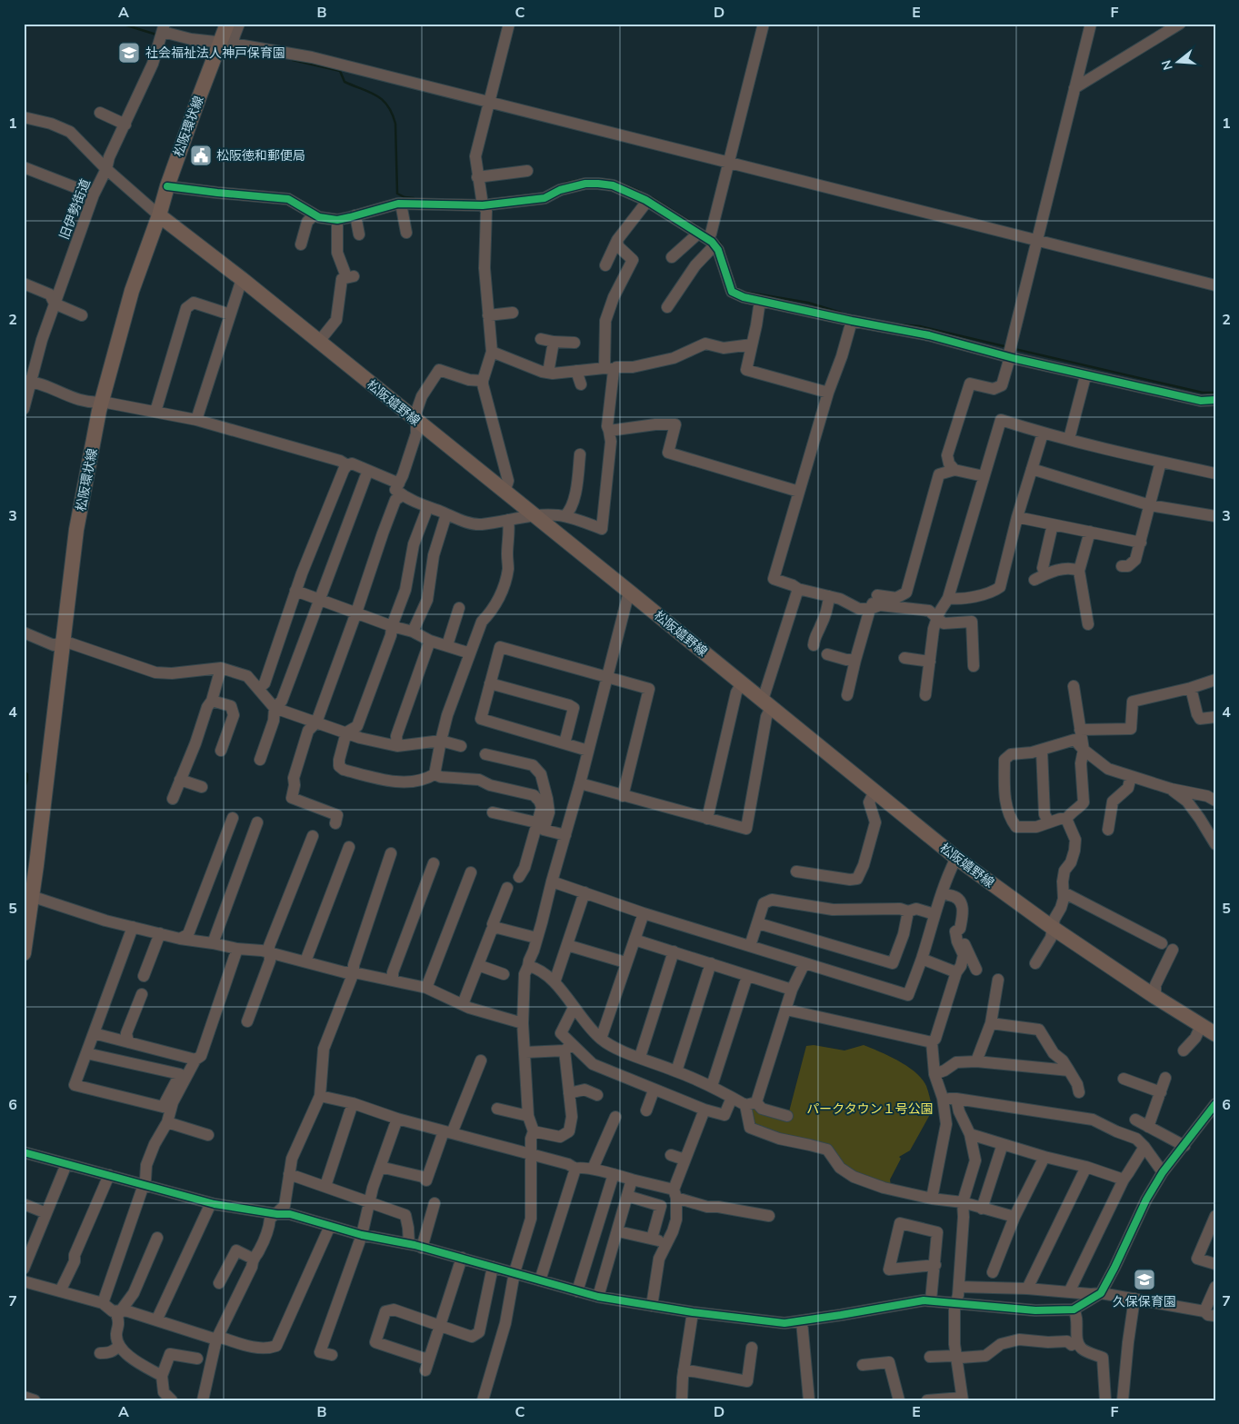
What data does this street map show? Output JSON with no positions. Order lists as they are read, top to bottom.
{
  "streets": {
    "main road": ["松阪環状線", "松阪嬉野線"],
    "street": ["旧伊勢街道"]
  },
  "crossings": [
    ["松阪環状線", "松阪嬉野線"]
  ],
  "parks": ["パークタウン１号公園"],
  "places": {
    "school or university": ["社会福祉法人神戸保育園", "久保保育園"],
    "public building": ["松阪徳和郵便局"]
  },
  "north": "left",
  "grid": {
    "columns": [
      "A",
      "B",
      "C",
      "D",
      "E",
      "F"
    ],
    "rows": [
      "1",
      "2",
      "3",
      "4",
      "5",
      "6",
      "7"
    ]
  }
}
